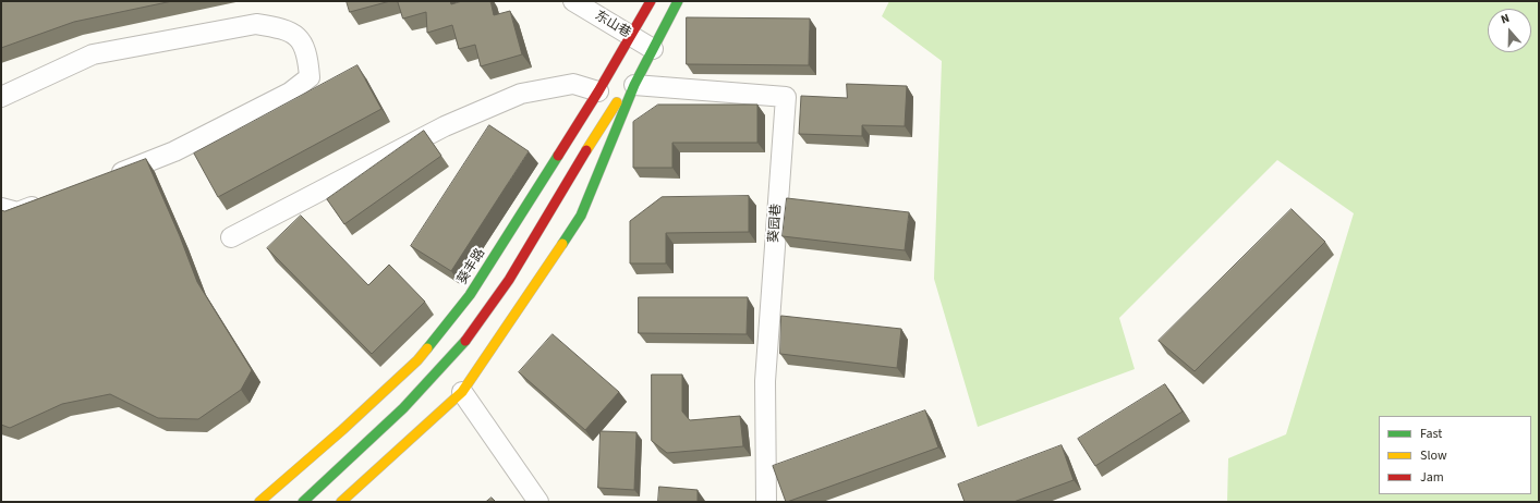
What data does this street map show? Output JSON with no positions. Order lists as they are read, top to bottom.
{
  "streets": {
    "main road": ["葵丰路"],
    "street": ["东山巷", "葵园巷"]
  },
  "crossings": [
    ["东山巷", "葵丰路"]
  ],
  "legend": ["Fast", "Slow", "Jam"],
  "north": "top"
}
